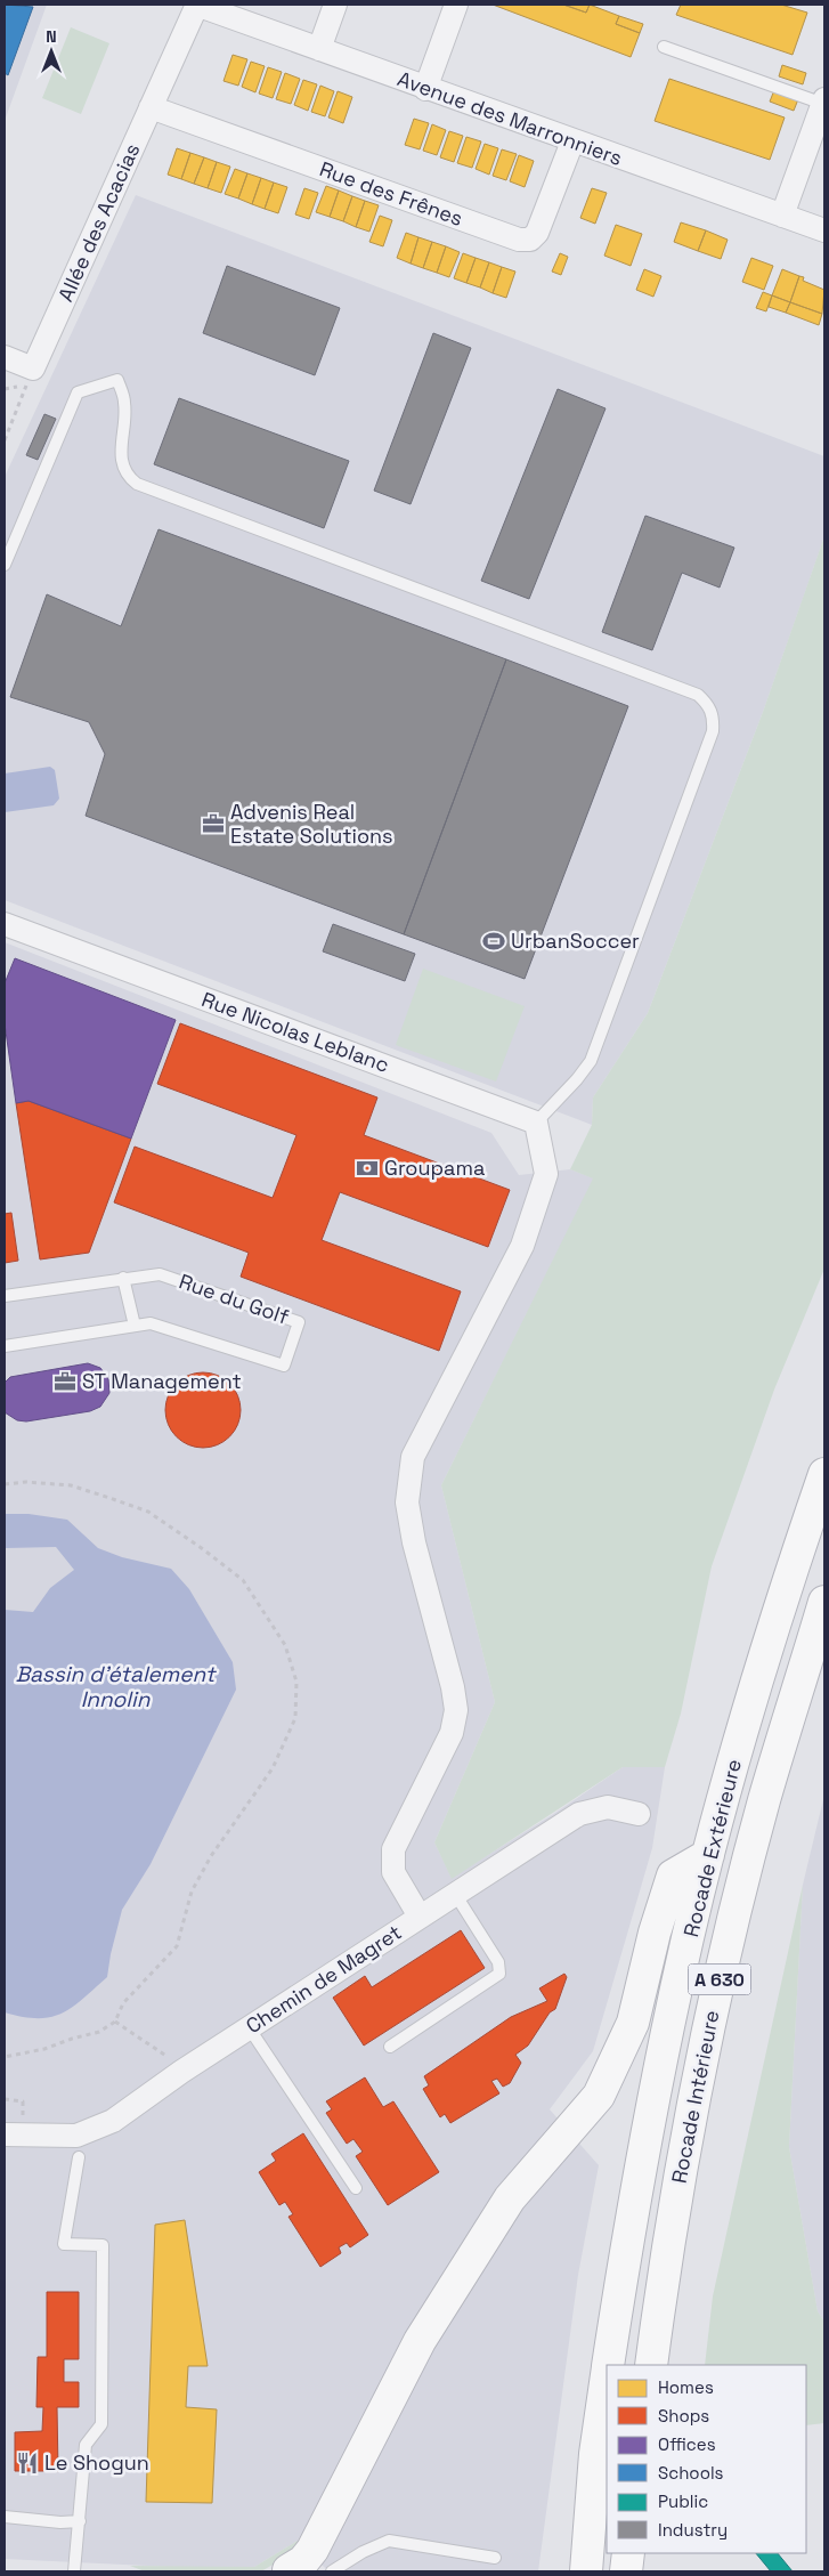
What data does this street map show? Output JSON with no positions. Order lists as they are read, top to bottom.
{
  "streets": {
    "highway": ["Rocade Extérieure", "A 630", "Rocade Intérieure"],
    "street": [
      "Avenue des Marronniers",
      "Rue des Frênes",
      "Allée des Acacias",
      "Rue Nicolas Leblanc",
      "Chemin de Magret"
    ],
    "lane": ["Rue du Golf"]
  },
  "crossings": [
    ["Avenue des Marronniers", "Rue des Frênes"],
    ["Avenue des Marronniers", "Allée des Acacias"],
    ["Rue des Frênes", "Allée des Acacias"]
  ],
  "water": ["Bassin d'étalement Innolin"],
  "places": {
    "office": ["Advenis Real Estate Solutions", "ST Management"],
    "sports": ["UrbanSoccer"],
    "bank": ["Groupama"],
    "restaurant": ["Le Shogun"]
  },
  "legend": [
    "Homes",
    "Shops",
    "Offices",
    "Schools",
    "Public",
    "Industry"
  ],
  "north": "top"
}
